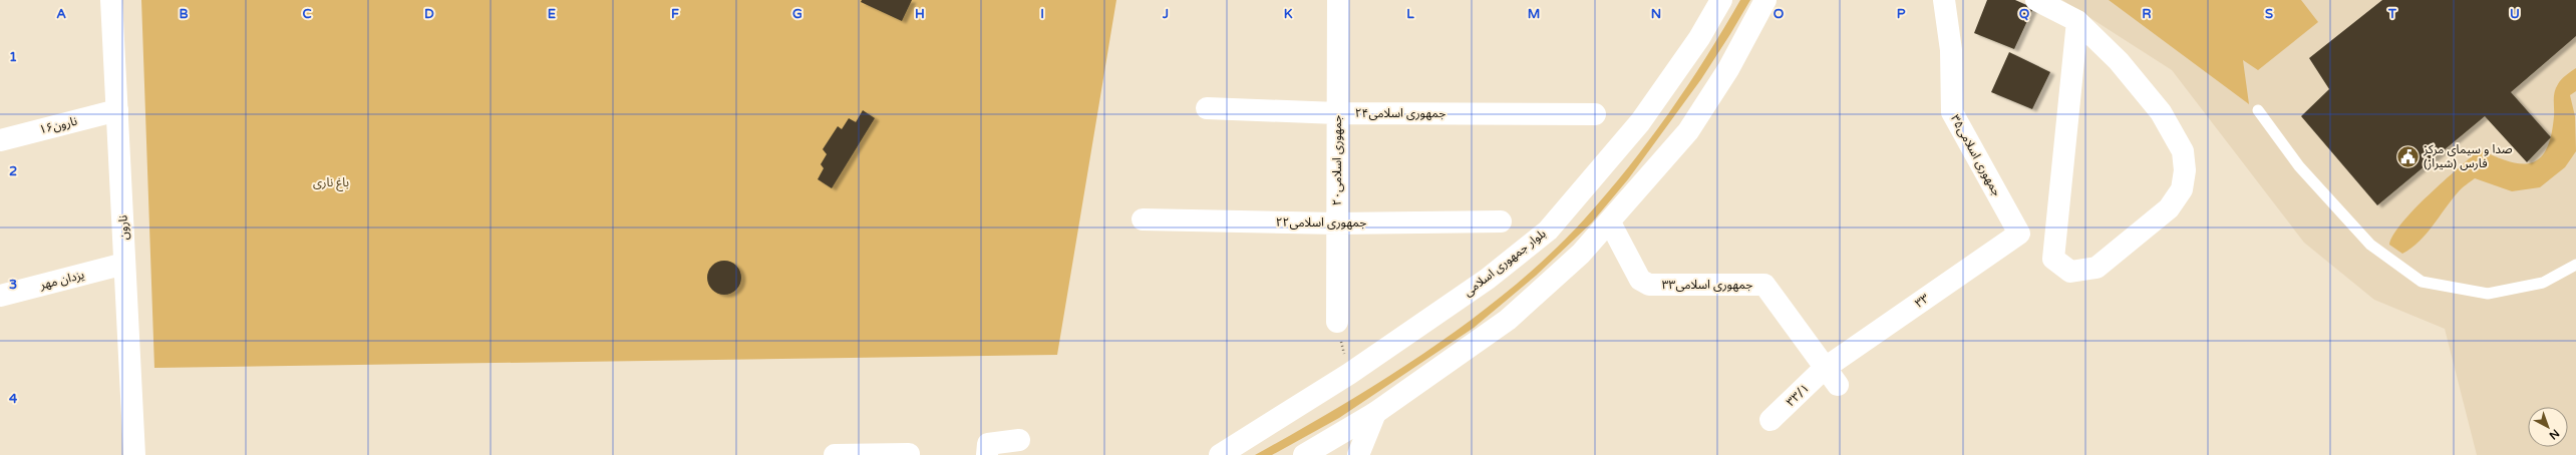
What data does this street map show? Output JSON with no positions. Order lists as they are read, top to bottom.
{
  "streets": {
    "street": [
      "جمهوری اسلامی۲۴",
      "نارون۱۶",
      "جمهوری اسلامی۳۵",
      "جمهوری اسلامی۲۰",
      "جمهوری اسلامی۲۲",
      "نارون",
      "بلوار جمهوری اسلامی",
      "یزدان مهر",
      "جمهوری اسلامی۳۳",
      "۳۳",
      "۳۳/۱"
    ]
  },
  "crossings": [
    ["جمهوری اسلامی۲۴", "جمهوری اسلامی۲۰"],
    ["نارون۱۶", "نارون"],
    ["جمهوری اسلامی۳۵", "۳۳"],
    ["جمهوری اسلامی۲۰", "جمهوری اسلامی۲۲"],
    ["نارون", "یزدان مهر"],
    ["جمهوری اسلامی۳۳", "۳۳"],
    ["جمهوری اسلامی۳۳", "۳۳/۱"],
    ["۳۳", "۳۳/۱"]
  ],
  "parks": ["باغ ناری"],
  "places": {
    "public building": ["صدا و سیمای مرکز فارس (شیراز)"]
  },
  "north": "bottom right",
  "grid": {
    "columns": [
      "A",
      "B",
      "C",
      "D",
      "E",
      "F",
      "G",
      "H",
      "I",
      "J",
      "K",
      "L",
      "M",
      "N",
      "O",
      "P",
      "Q",
      "R",
      "S",
      "T",
      "U"
    ],
    "rows": [
      "1",
      "2",
      "3",
      "4"
    ]
  }
}
